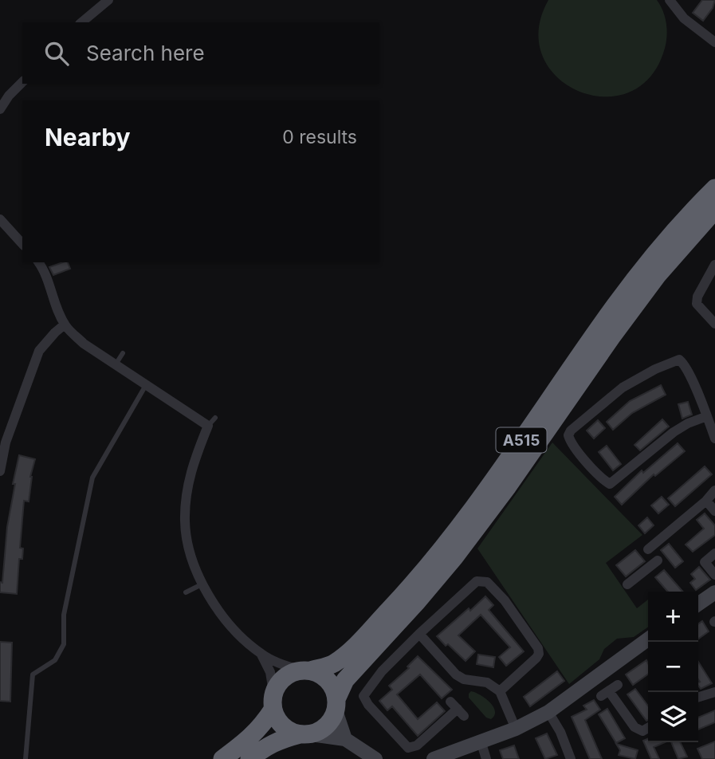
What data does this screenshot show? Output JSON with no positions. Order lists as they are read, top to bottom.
{
  "streets": {
    "highway": ["A515"]
  },
  "page": {
    "search": "Search here",
    "heading": ["Nearby", "0 results"],
    "map_buttons": ["+", "−"]
  }
}
